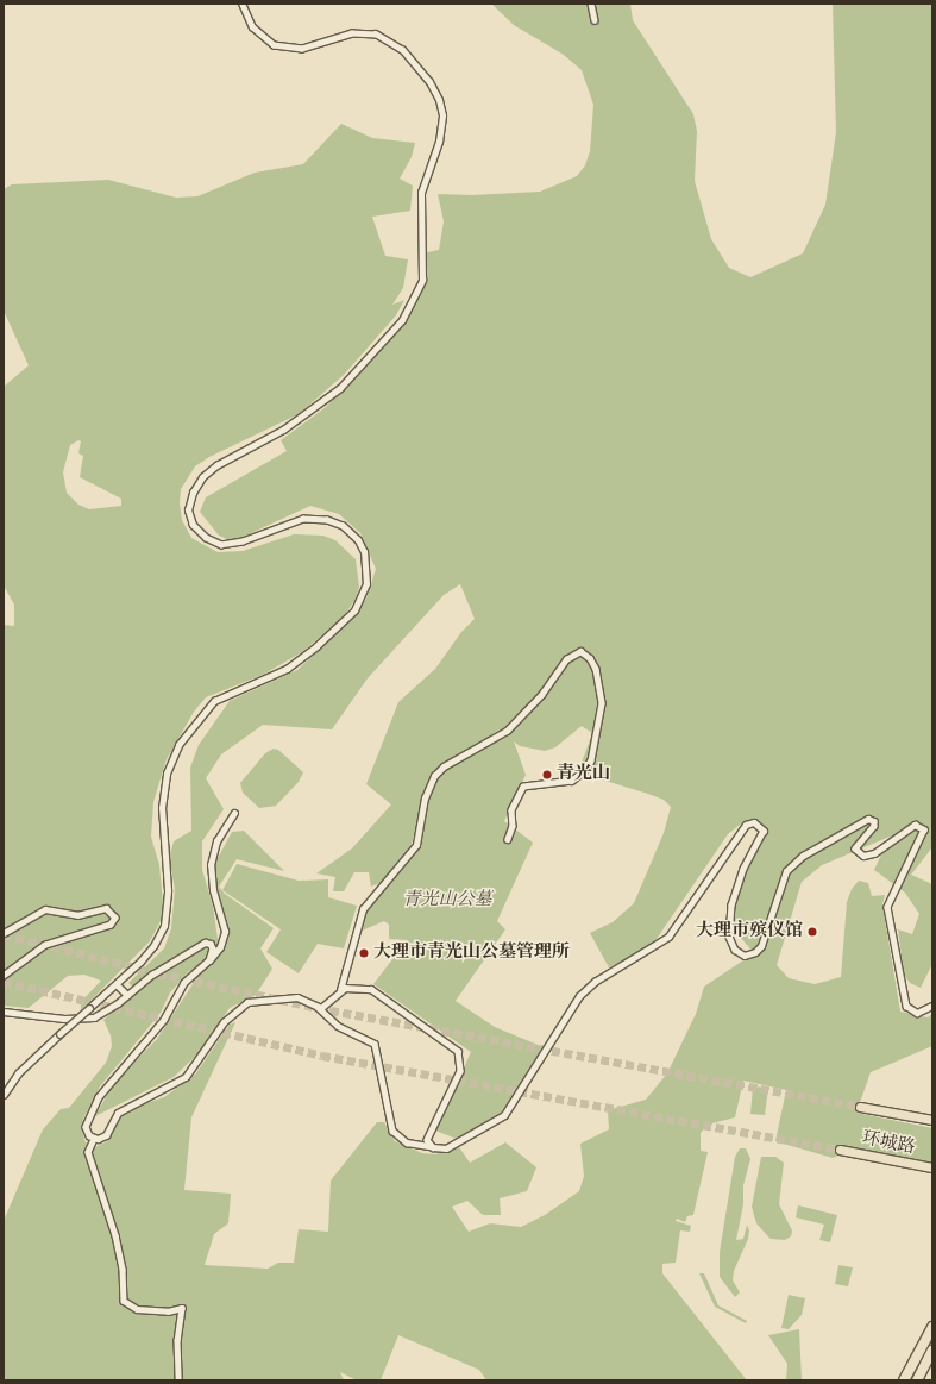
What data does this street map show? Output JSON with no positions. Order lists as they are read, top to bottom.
{
  "streets": {
    "main road": ["环城路"]
  },
  "parks": ["青光山公墓"],
  "places": ["青光山", "大理市殡仪馆", "大理市青光山公墓管理所"]
}
